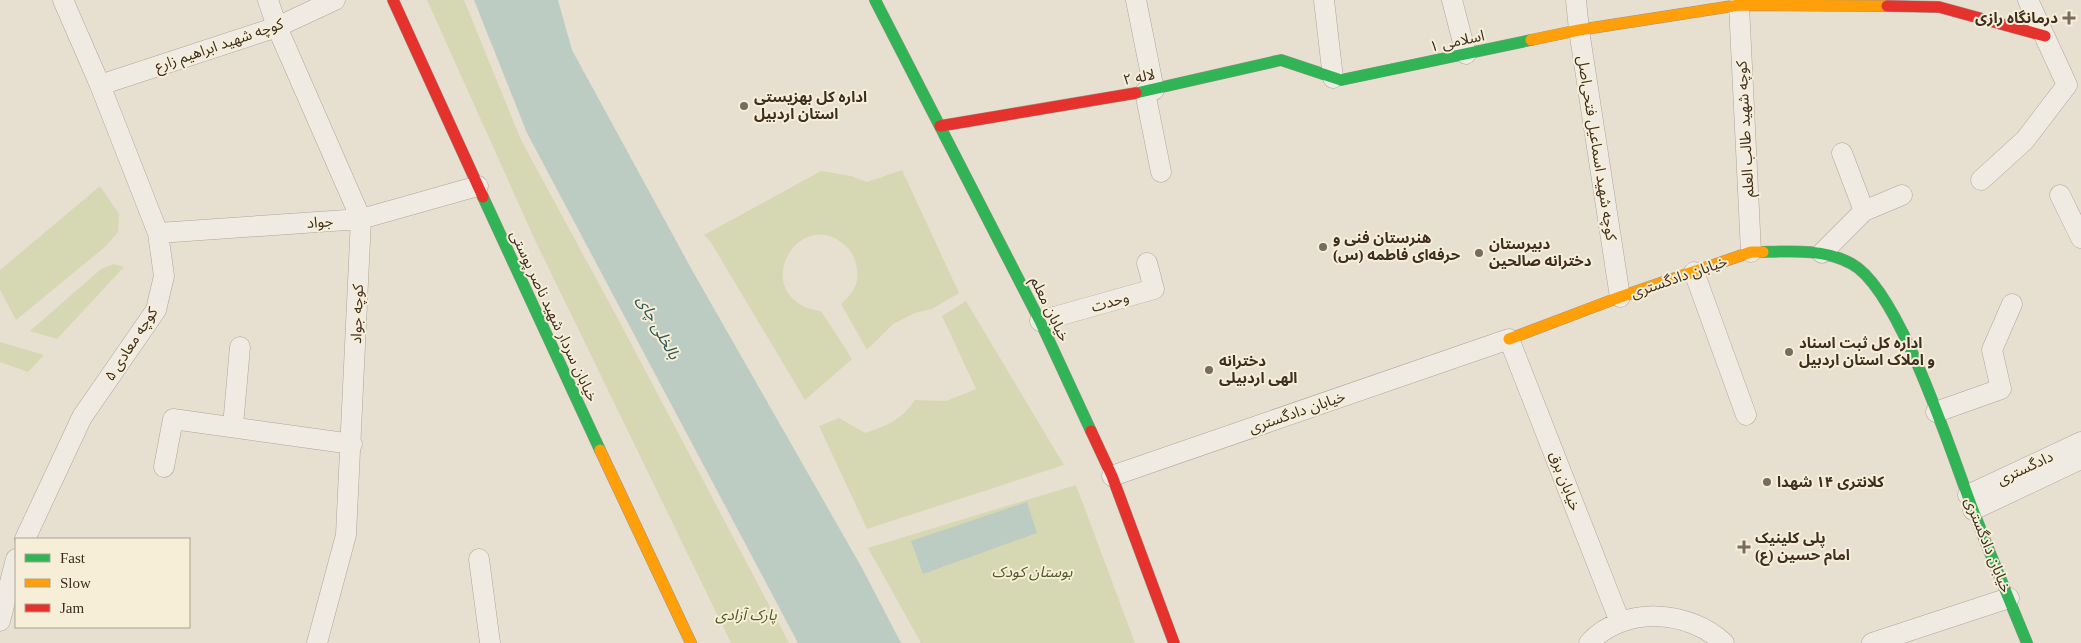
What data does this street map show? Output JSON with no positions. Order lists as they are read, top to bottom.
{
  "streets": {
    "street": [
      "اسلامی ۱",
      "کوچه شهید ابراهیم زارع",
      "لاله ۲",
      "کوچه شهید طالب العلم",
      "کوچه شهید اسماعیل فتحی‌اصل",
      "جواد",
      "خیابان دادگستری",
      "وحدت",
      "خیابان معلم",
      "کوچه جواد",
      "خیابان سردار شهید ناصر پوستی",
      "کوچه معادی ۵",
      "دادگستری",
      "خیابان برق"
    ]
  },
  "crossings": [
    ["اسلامی ۱", "لاله ۲"],
    ["اسلامی ۱", "کوچه شهید طالب العلم"],
    ["اسلامی ۱", "کوچه شهید اسماعیل فتحی‌اصل"],
    ["کوچه شهید ابراهیم زارع", "کوچه جواد"],
    ["کوچه شهید ابراهیم زارع", "کوچه معادی ۵"],
    ["لاله ۲", "خیابان معلم"],
    ["کوچه شهید طالب العلم", "خیابان دادگستری"],
    ["کوچه شهید اسماعیل فتحی‌اصل", "خیابان دادگستری"],
    ["جواد", "کوچه جواد"],
    ["جواد", "خیابان سردار شهید ناصر پوستی"],
    ["جواد", "کوچه معادی ۵"],
    ["خیابان دادگستری", "خیابان معلم"],
    ["خیابان دادگستری", "دادگستری"],
    ["خیابان دادگستری", "خیابان برق"],
    ["وحدت", "خیابان معلم"]
  ],
  "water": ["بالخلی چای"],
  "parks": ["بوستان کودک", "پارک آزادی"],
  "places": {
    "health": ["درمانگاه رازی", "پلی کلینیک امام حسین (ع)"],
    "other": [
      "اداره کل بهزیستی استان اردبیل",
      "هنرستان فنی و حرفه‌ای فاطمه (س)",
      "دبیرستان دخترانه صالحین",
      "اداره کل ثبت اسناد و املاک استان اردبیل",
      "دخترانه الهی اردبیلی",
      "کلانتری ۱۴ شهدا"
    ]
  },
  "legend": ["Fast", "Slow", "Jam"]
}
